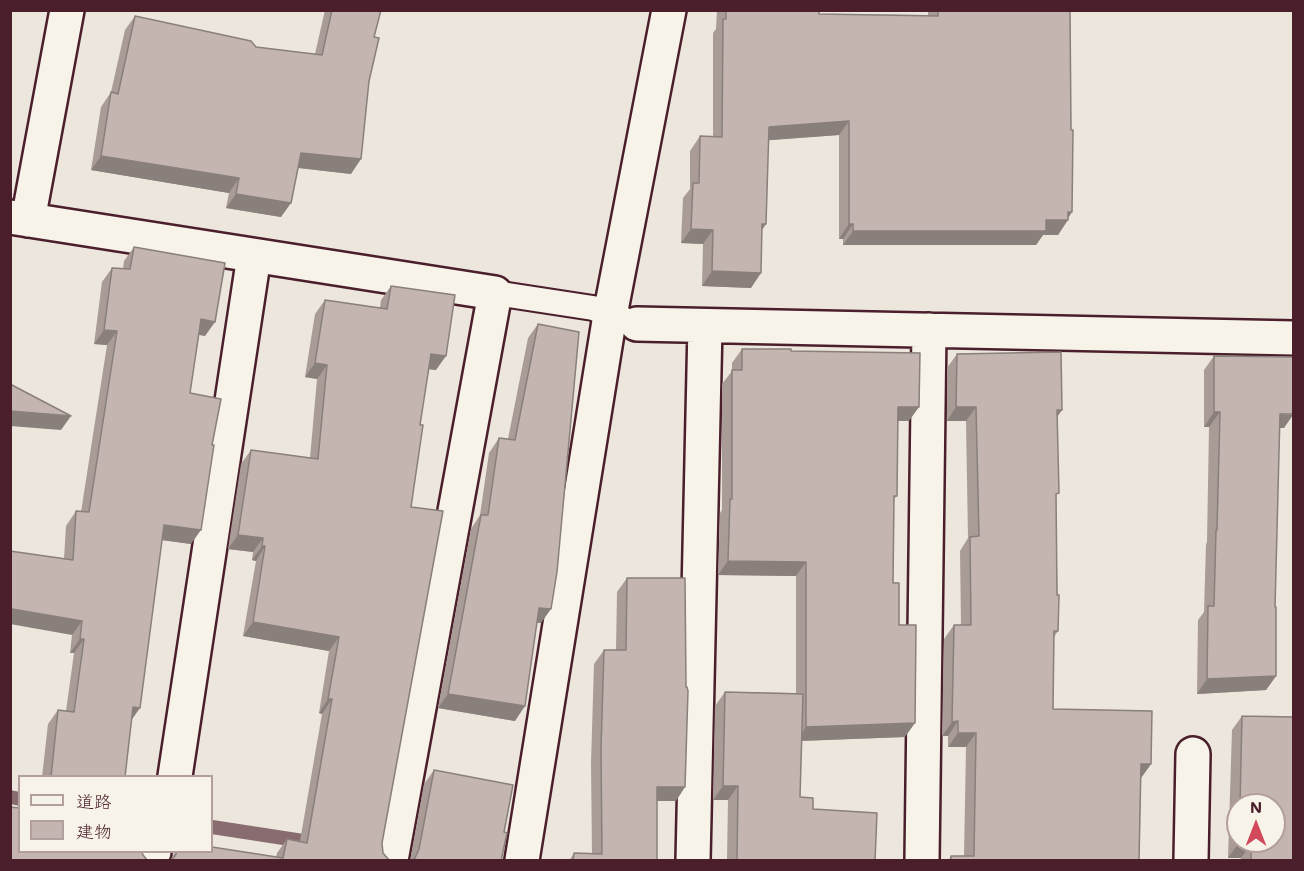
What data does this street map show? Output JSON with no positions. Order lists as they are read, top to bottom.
{
  "legend": ["道路", "建物"],
  "north": "top"
}
